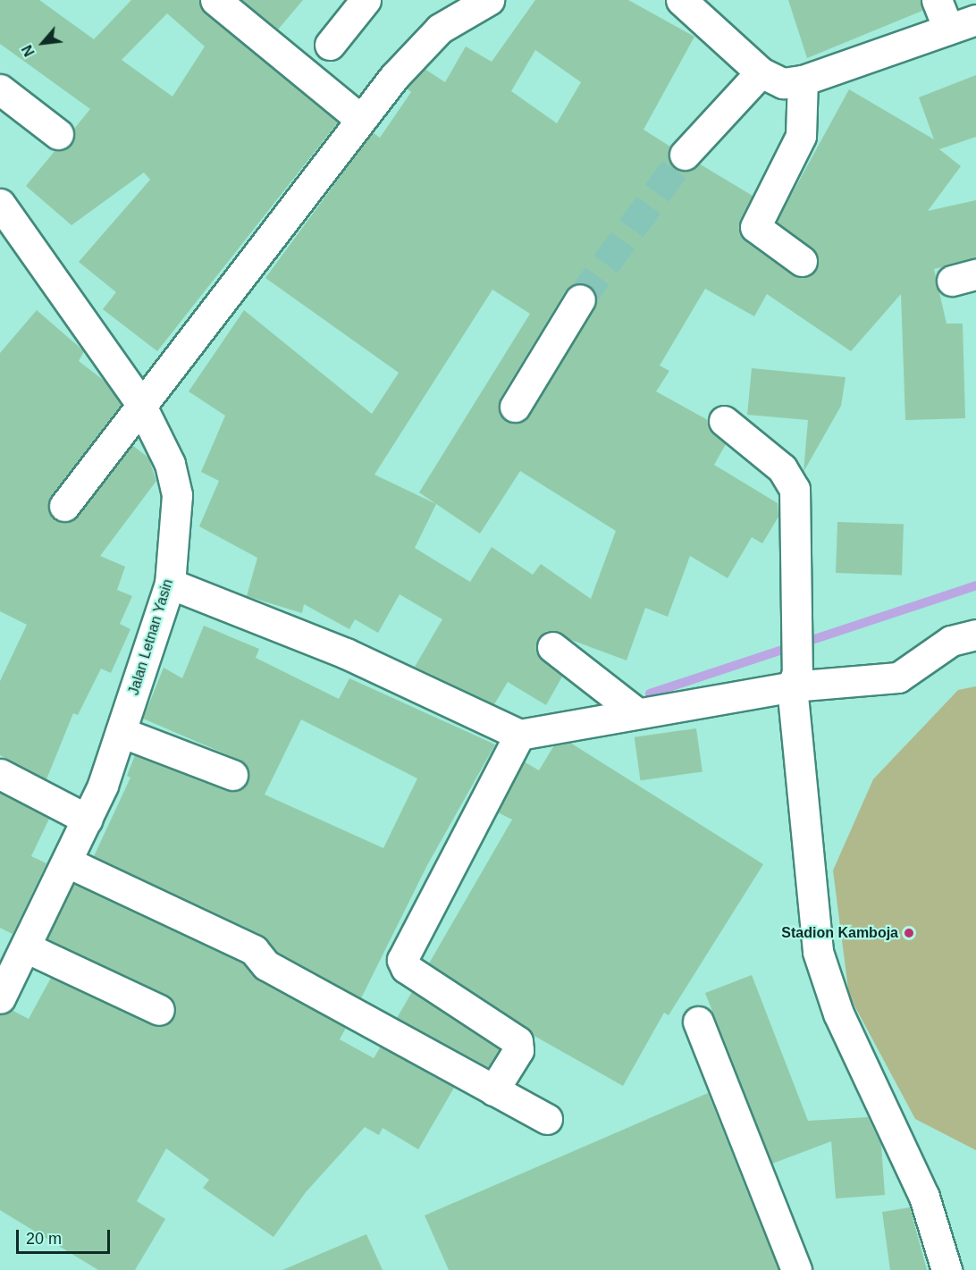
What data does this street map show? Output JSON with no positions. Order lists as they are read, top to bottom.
{
  "streets": {
    "street": ["Jalan Letnan Yasin"]
  },
  "places": ["Stadion Kamboja"],
  "scale_bar": "20 m",
  "north": "bottom left"
}
